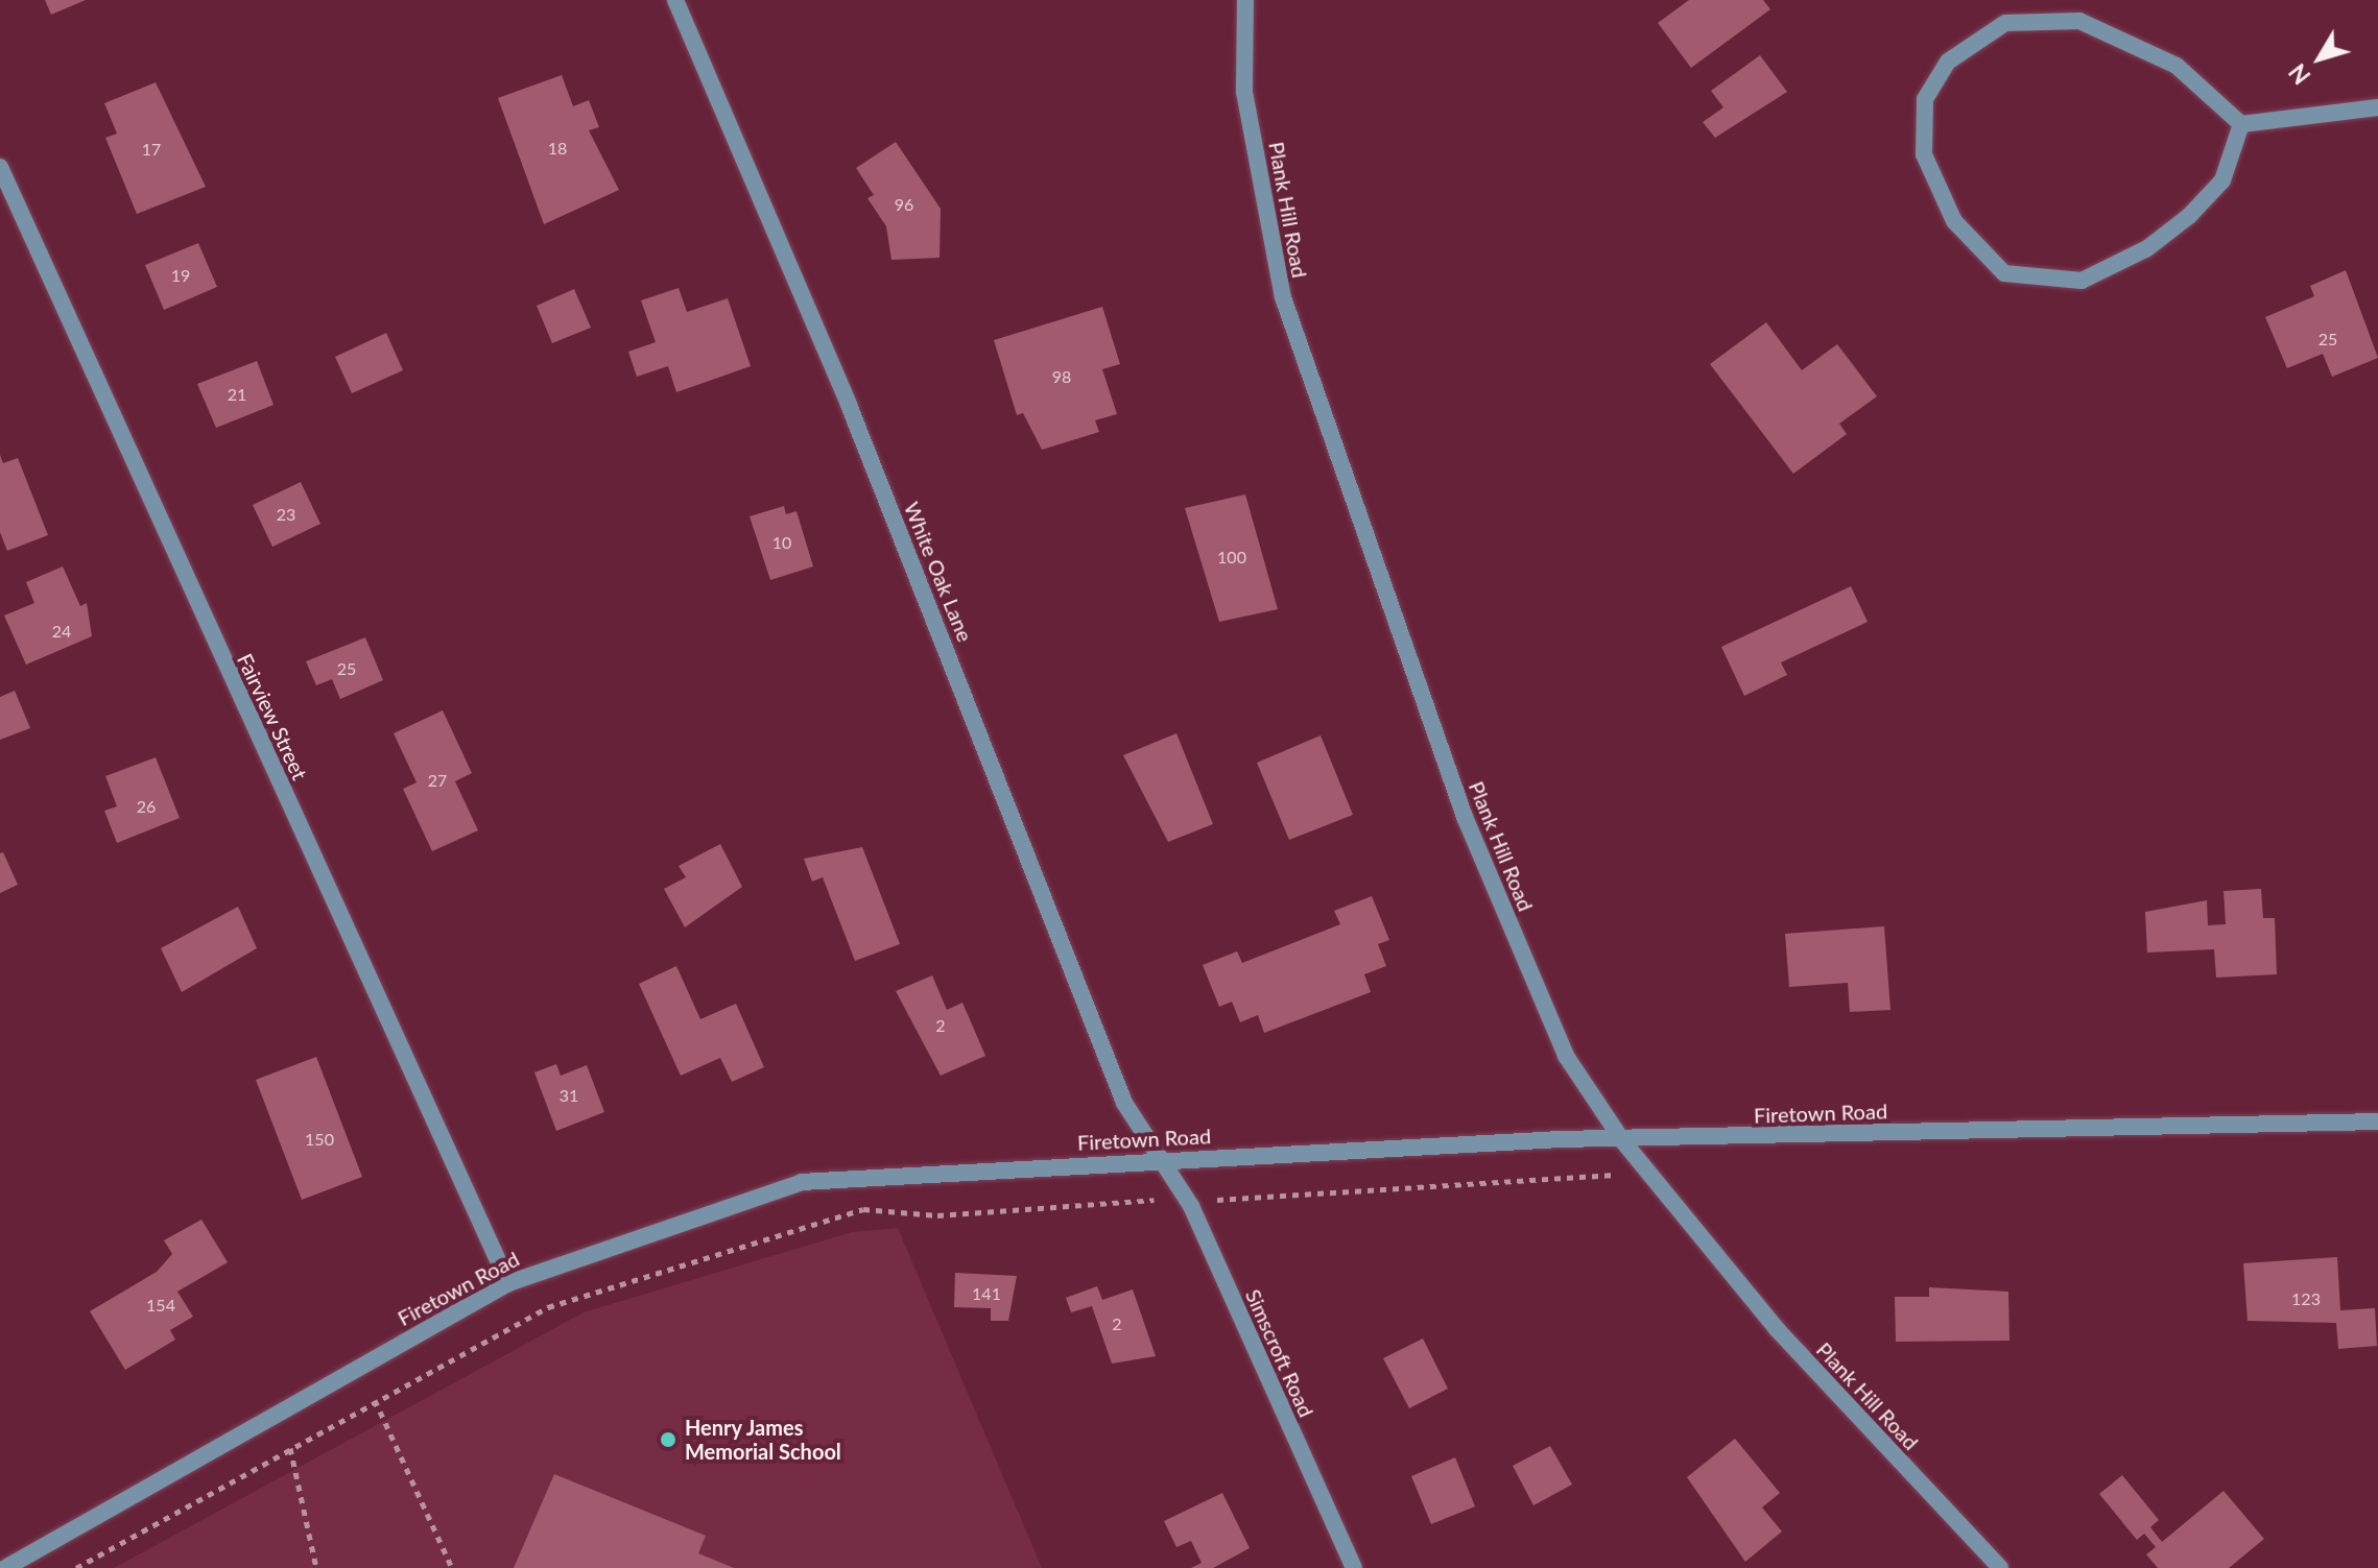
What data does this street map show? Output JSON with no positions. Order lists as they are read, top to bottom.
{
  "streets": {
    "street": [
      "Plank Hill Road",
      "White Oak Lane",
      "Fairview Street",
      "Firetown Road",
      "Simscroft Road"
    ]
  },
  "crossings": [
    ["Plank Hill Road", "Firetown Road"],
    ["White Oak Lane", "Firetown Road"],
    ["White Oak Lane", "Simscroft Road"],
    ["Fairview Street", "Firetown Road"],
    ["Firetown Road", "Simscroft Road"]
  ],
  "places": ["Henry James Memorial School"],
  "house_numbers": [
    "18",
    "17",
    "96",
    "19",
    "25",
    "98",
    "21",
    "23",
    "10",
    "100",
    "24",
    "25",
    "27",
    "26",
    "2",
    "31",
    "150",
    "141",
    "123",
    "154",
    "2"
  ],
  "north": "bottom left"
}
